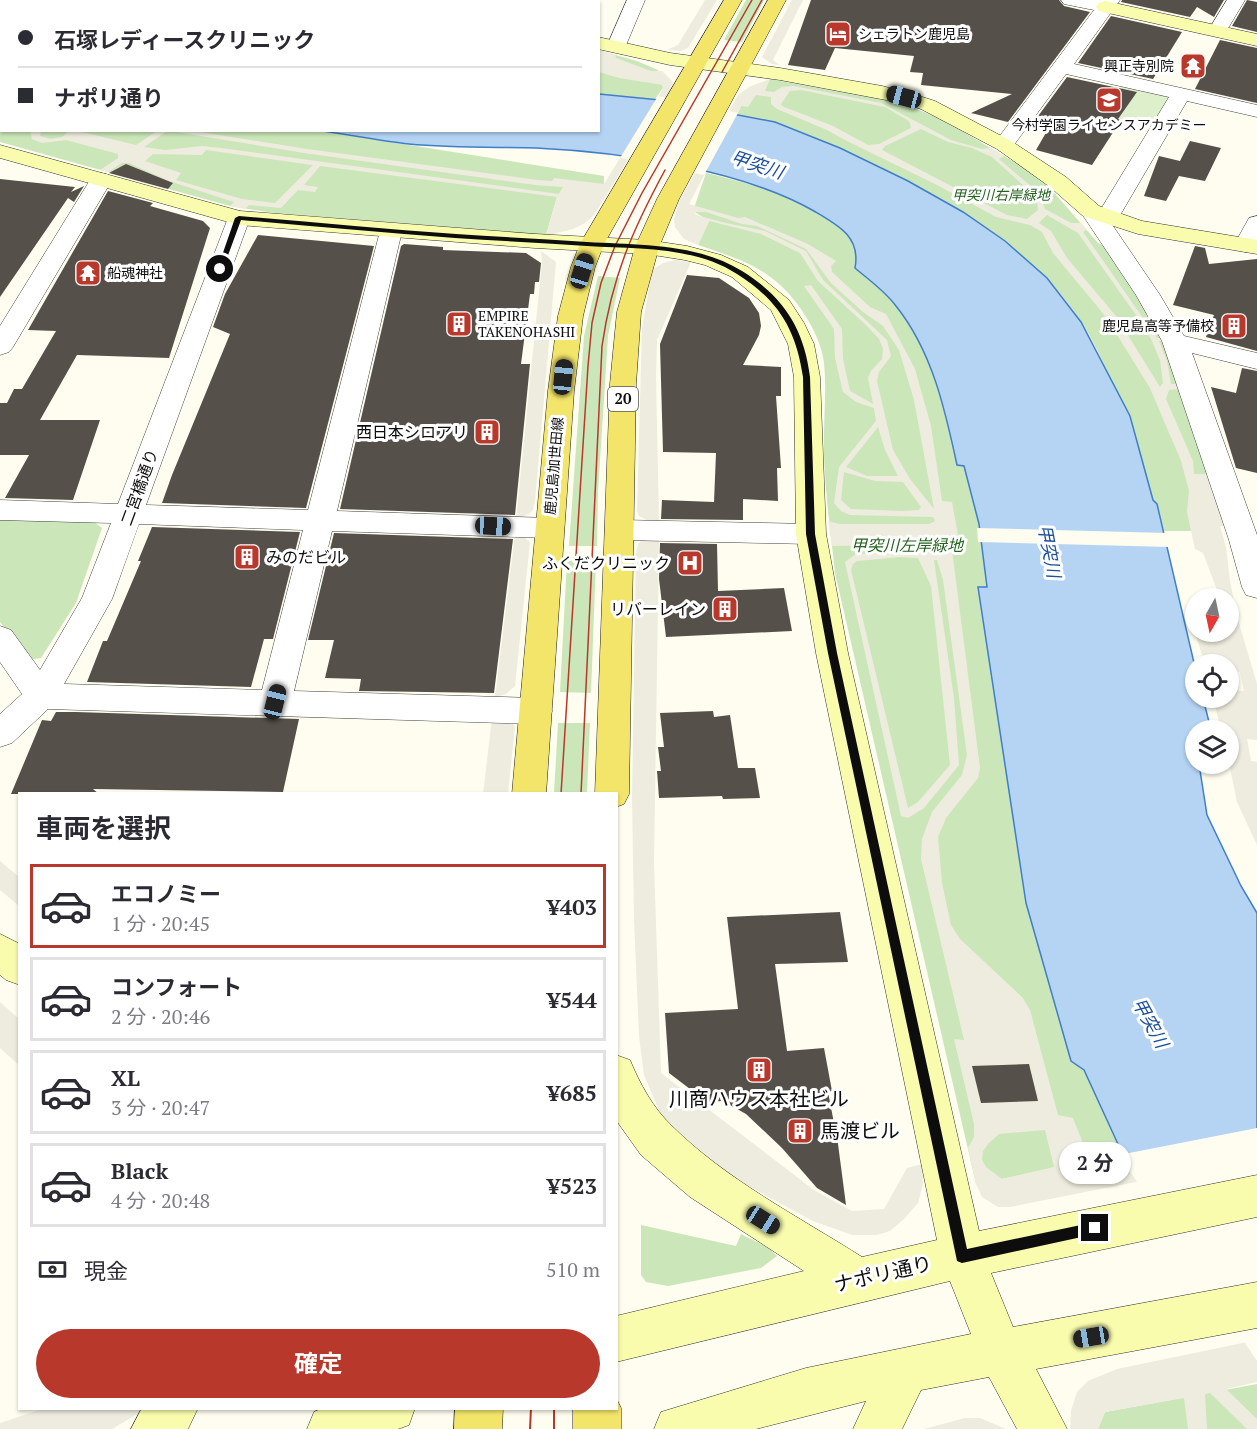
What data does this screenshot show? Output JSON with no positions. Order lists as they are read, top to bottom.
{
  "streets": {
    "main road": ["20", "鹿児島加世田線"],
    "street": ["二宮橋通り", "ナポリ通り"]
  },
  "water": ["甲突川"],
  "parks": ["甲突川右岸緑地", "甲突川左岸緑地"],
  "places": {
    "hotel": ["シェラトン鹿児島"],
    "temple": ["興正寺別院", "船魂神社"],
    "school or university": ["今村学園ライセンスアカデミー"],
    "building": [
      "EMPIRE TAKENOHASHI",
      "鹿児島高等予備校",
      "西日本シロアリ",
      "みのだビル",
      "リバーレイン",
      "川商ハウス本社ビル",
      "馬渡ビル"
    ],
    "hospital": ["ふくだクリニック"]
  },
  "north": "bottom",
  "page": {
    "banner": ["石塚レディースクリニック", "ナポリ通り"],
    "heading": "車両を選択",
    "list": [
      {
        "name": "エコノミー",
        "note": "1 分 · 20:45",
        "value": "¥403"
      },
      {
        "name": "コンフォート",
        "note": "2 分 · 20:46",
        "value": "¥544"
      },
      {
        "name": "XL",
        "note": "3 分 · 20:47",
        "value": "¥685"
      },
      {
        "name": "Black",
        "note": "4 分 · 20:48",
        "value": "¥523"
      }
    ],
    "bubble": "2 分",
    "pay": ["現金", "510 m"],
    "buttons": "確定"
  }
}
